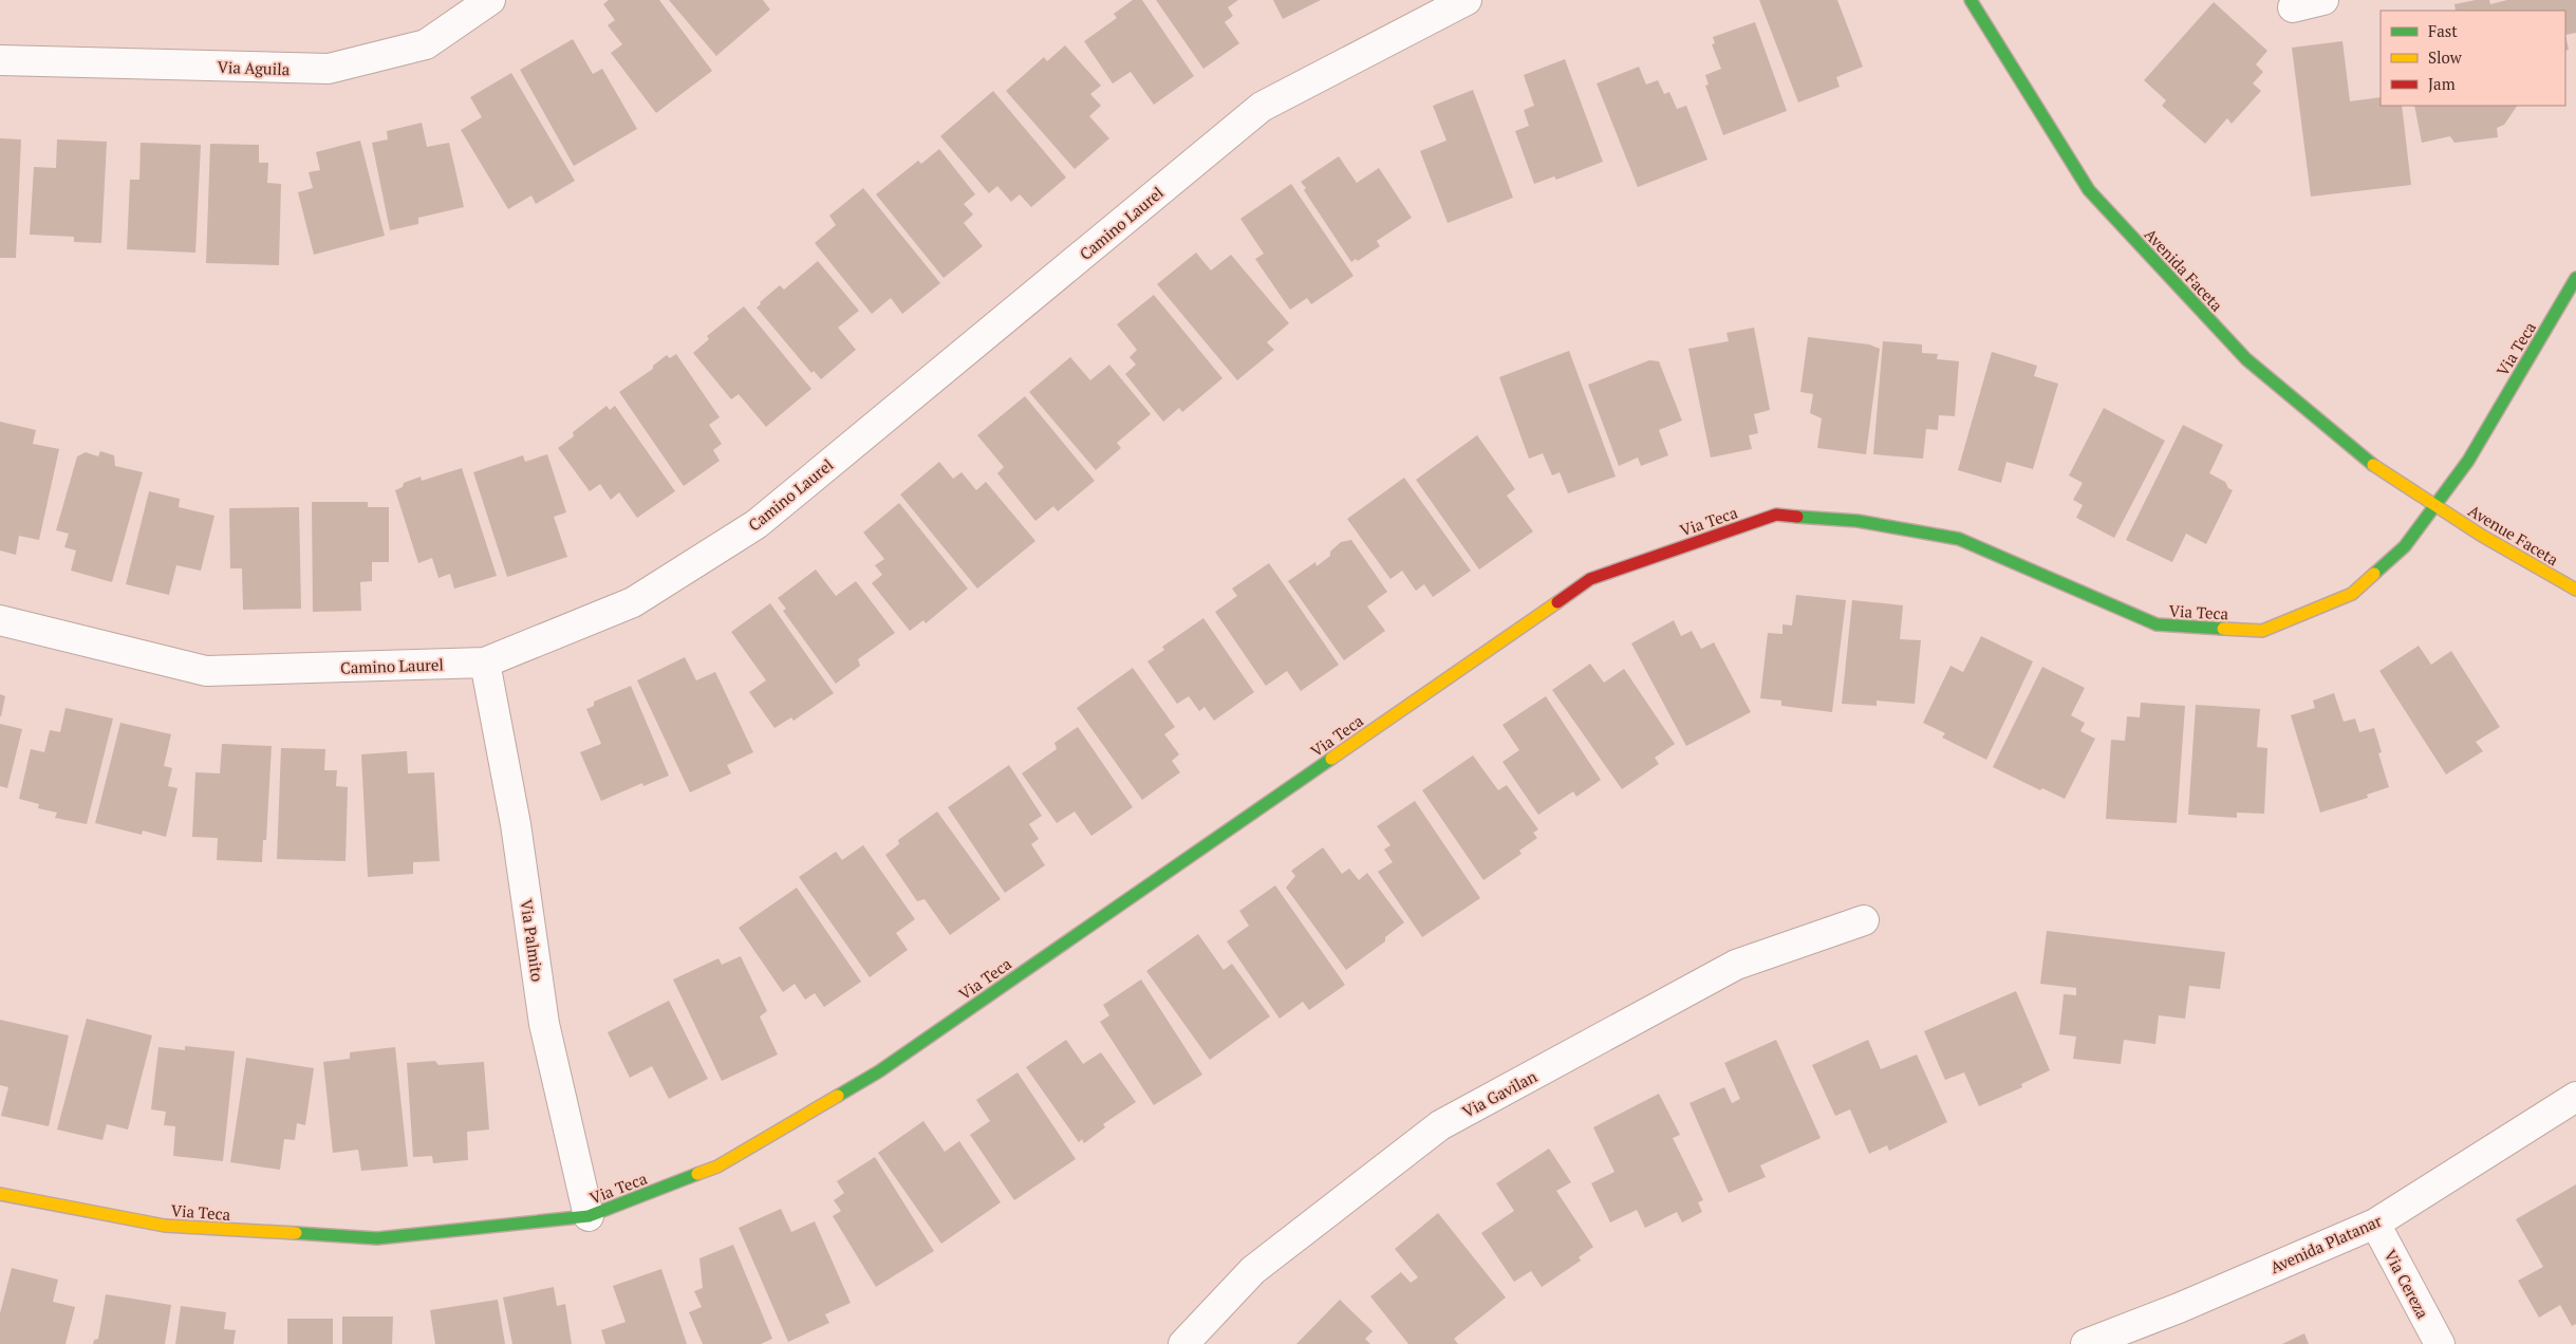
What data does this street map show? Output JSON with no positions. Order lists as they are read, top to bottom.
{
  "streets": {
    "street": [
      "Via Aguila",
      "Camino Laurel",
      "Avenida Faceta",
      "Via Teca",
      "Avenue Faceta",
      "Via Palmito",
      "Via Gavilan",
      "Avenida Platanar",
      "Via Cereza"
    ]
  },
  "crossings": [
    ["Camino Laurel", "Via Palmito"],
    ["Avenida Faceta", "Via Teca"],
    ["Avenida Faceta", "Avenue Faceta"],
    ["Via Teca", "Avenue Faceta"],
    ["Via Teca", "Via Palmito"],
    ["Avenida Platanar", "Via Cereza"]
  ],
  "legend": ["Fast", "Slow", "Jam"]
}
